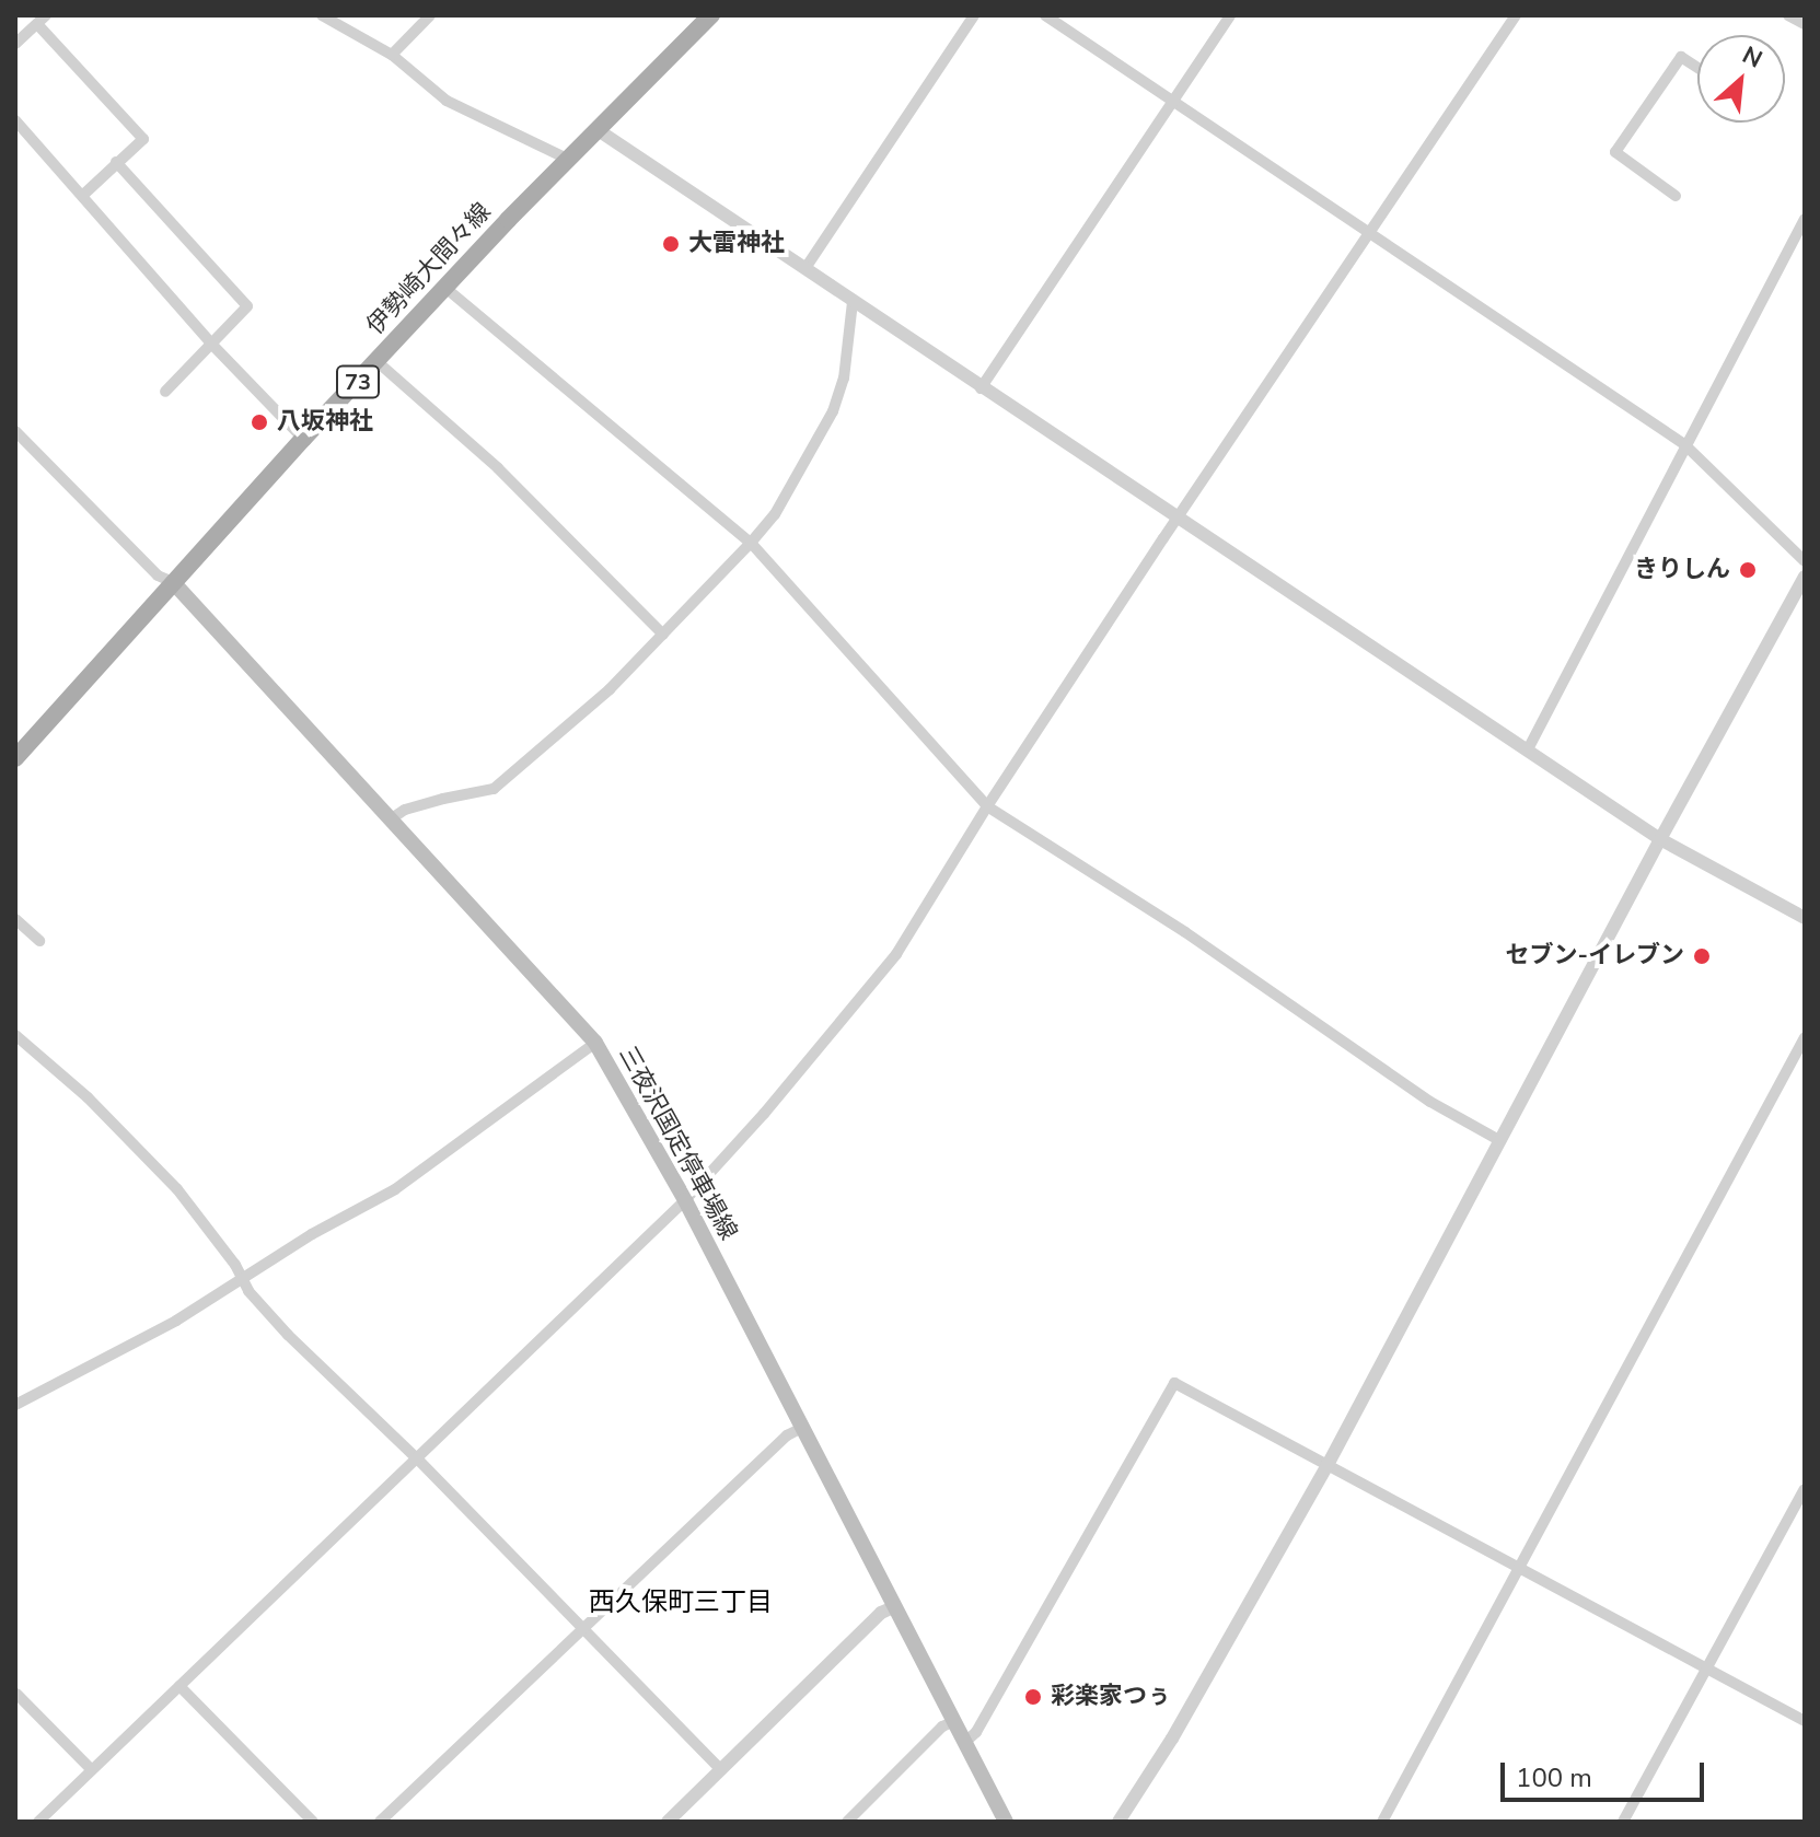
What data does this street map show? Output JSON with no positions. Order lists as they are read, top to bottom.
{
  "streets": {
    "main road": ["伊勢崎大間々線", "73", "三夜沢国定停車場線"]
  },
  "crossings": [
    ["伊勢崎大間々線", "三夜沢国定停車場線"]
  ],
  "districts": ["西久保町三丁目"],
  "places": [
    "大雷神社",
    "八坂神社",
    "きりしん",
    "セブン-イレブン",
    "彩楽家つぅ"
  ],
  "scale_bar": "100 m",
  "north": "top right"
}
